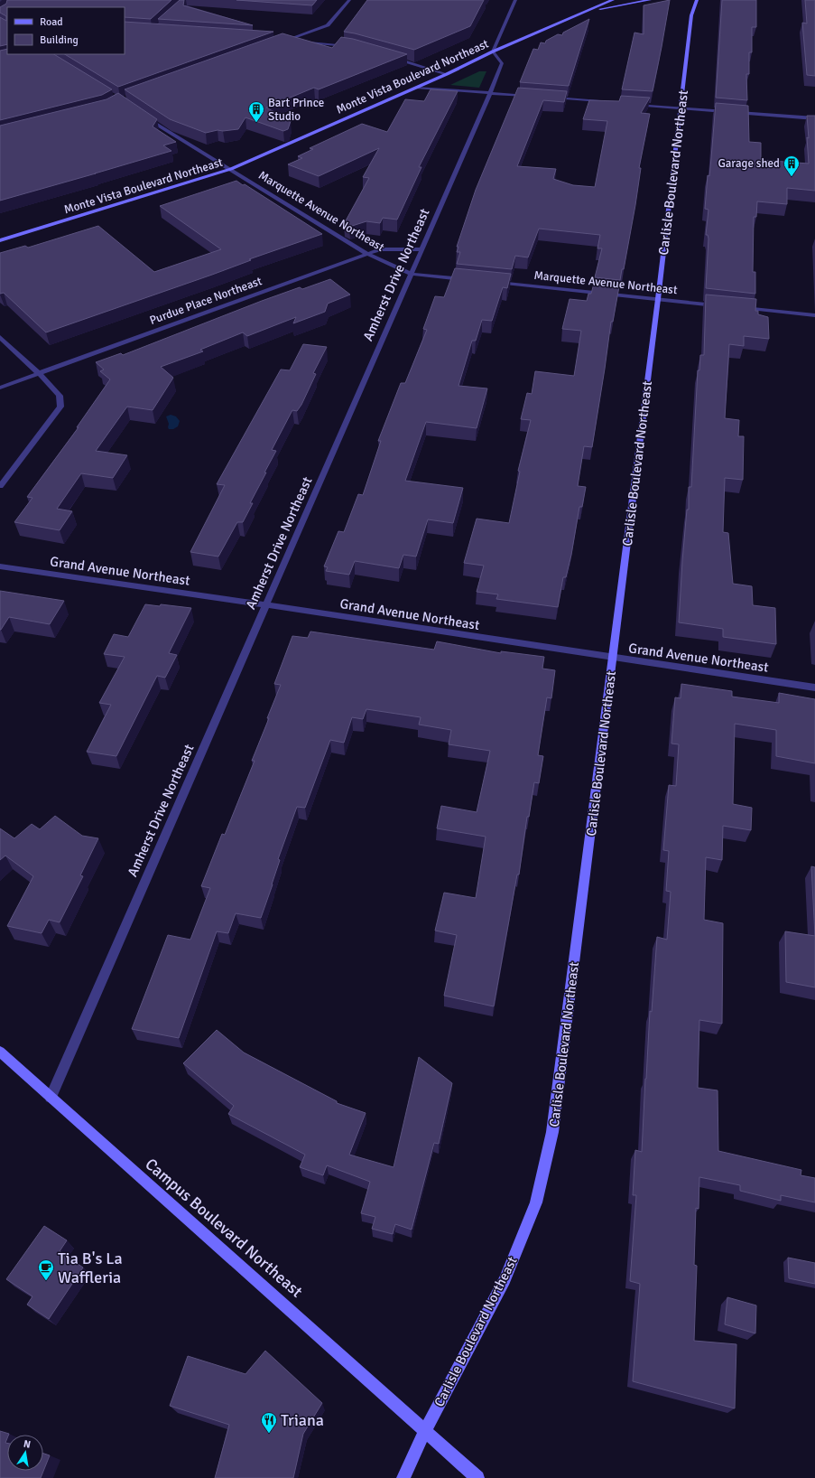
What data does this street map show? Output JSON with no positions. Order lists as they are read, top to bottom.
{
  "streets": {
    "street": [
      "Monte Vista Boulevard Northeast",
      "Carlisle Boulevard Northeast",
      "Marquette Avenue Northeast",
      "Amherst Drive Northeast",
      "Purdue Place Northeast",
      "Grand Avenue Northeast",
      "Campus Boulevard Northeast"
    ]
  },
  "crossings": [
    ["Monte Vista Boulevard Northeast", "Marquette Avenue Northeast"],
    ["Monte Vista Boulevard Northeast", "Amherst Drive Northeast"],
    ["Carlisle Boulevard Northeast", "Marquette Avenue Northeast"],
    ["Carlisle Boulevard Northeast", "Grand Avenue Northeast"],
    ["Carlisle Boulevard Northeast", "Campus Boulevard Northeast"],
    ["Marquette Avenue Northeast", "Amherst Drive Northeast"],
    ["Marquette Avenue Northeast", "Purdue Place Northeast"],
    ["Amherst Drive Northeast", "Purdue Place Northeast"],
    ["Amherst Drive Northeast", "Grand Avenue Northeast"],
    ["Amherst Drive Northeast", "Campus Boulevard Northeast"]
  ],
  "places": {
    "building": ["Bart Prince Studio", "Garage shed"],
    "cafe": ["Tia B's La Waffleria"],
    "restaurant": ["Triana"]
  },
  "legend": ["Road", "Building"],
  "north": "top"
}
